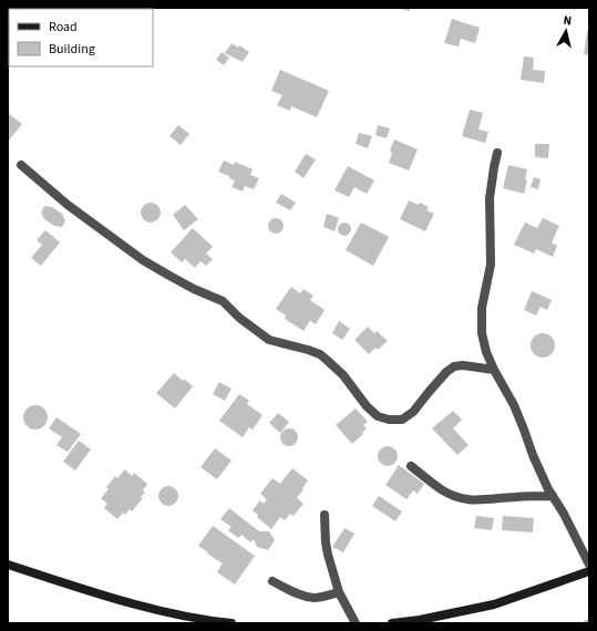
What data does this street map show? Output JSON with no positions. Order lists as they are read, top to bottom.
{
  "legend": ["Road", "Building"],
  "north": "top"
}
